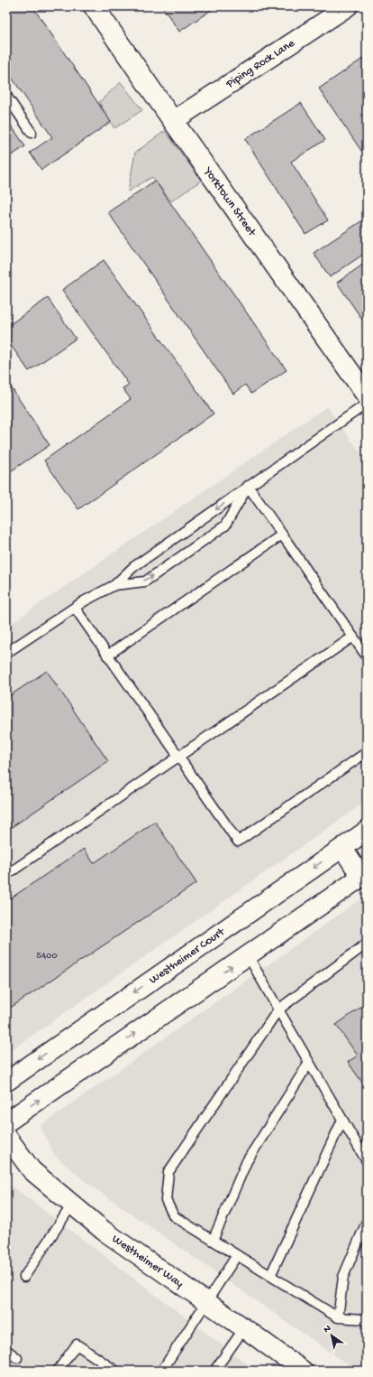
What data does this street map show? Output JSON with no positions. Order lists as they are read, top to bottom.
{
  "streets": {
    "street": [
      "Piping Rock Lane",
      "Yorktown Street",
      "Westheimer Court",
      "Westheimer Way"
    ]
  },
  "crossings": [
    ["Piping Rock Lane", "Yorktown Street"]
  ],
  "house_numbers": ["5400"],
  "north": "top left"
}
